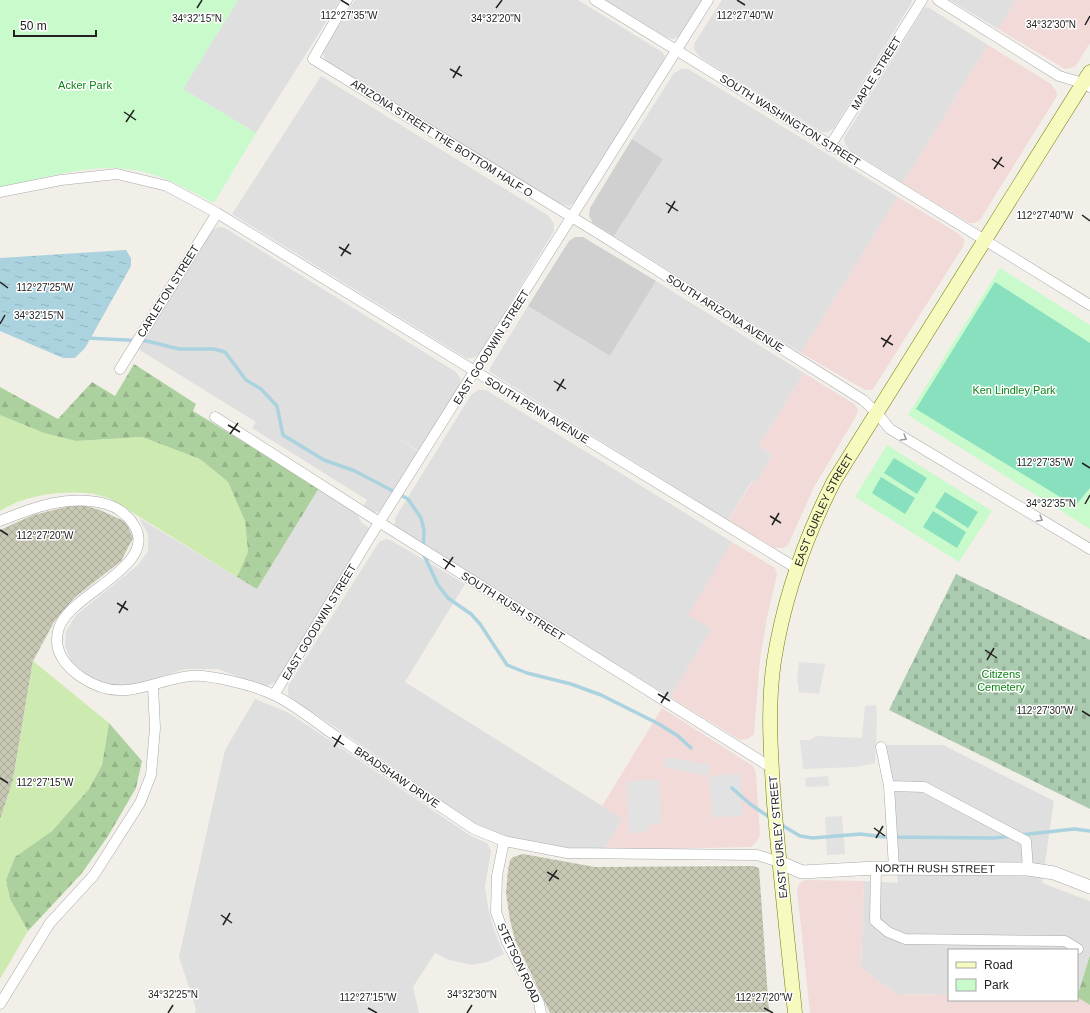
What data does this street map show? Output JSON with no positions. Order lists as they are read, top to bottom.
{
  "streets": {
    "main road": ["EAST GURLEY STREET"],
    "street": [
      "MAPLE STREET",
      "SOUTH WASHINGTON STREET",
      "ARIZONA STREET THE BOTTOM HALF O",
      "CARLETON STREET",
      "SOUTH ARIZONA AVENUE",
      "EAST GOODWIN STREET",
      "SOUTH PENN AVENUE",
      "SOUTH RUSH STREET",
      "BRADSHAW DRIVE",
      "NORTH RUSH STREET",
      "STETSON ROAD"
    ]
  },
  "crossings": [
    ["MAPLE STREET", "SOUTH WASHINGTON STREET"],
    ["SOUTH WASHINGTON STREET", "EAST GOODWIN STREET"],
    ["SOUTH WASHINGTON STREET", "EAST GURLEY STREET"],
    ["ARIZONA STREET THE BOTTOM HALF O", "SOUTH ARIZONA AVENUE"],
    ["ARIZONA STREET THE BOTTOM HALF O", "EAST GOODWIN STREET"],
    ["CARLETON STREET", "SOUTH PENN AVENUE"],
    ["SOUTH ARIZONA AVENUE", "EAST GOODWIN STREET"],
    ["SOUTH ARIZONA AVENUE", "EAST GURLEY STREET"],
    ["EAST GOODWIN STREET", "SOUTH PENN AVENUE"],
    ["EAST GOODWIN STREET", "SOUTH RUSH STREET"],
    ["EAST GOODWIN STREET", "BRADSHAW DRIVE"],
    ["SOUTH PENN AVENUE", "EAST GURLEY STREET"],
    ["EAST GURLEY STREET", "SOUTH RUSH STREET"],
    ["EAST GURLEY STREET", "BRADSHAW DRIVE"],
    ["EAST GURLEY STREET", "NORTH RUSH STREET"],
    ["BRADSHAW DRIVE", "NORTH RUSH STREET"],
    ["BRADSHAW DRIVE", "STETSON ROAD"]
  ],
  "one_way": ["SOUTH ARIZONA AVENUE"],
  "parks": ["Acker Park", "Ken Lindley Park", "Citizens Cemetery"],
  "legend": ["Road", "Park"],
  "scale_bar": "50 m",
  "coordinates": [
    "112°27'35\"W",
    "112°27'40\"W",
    "34°32'15\"N",
    "34°32'20\"N",
    "34°32'30\"N",
    "112°27'25\"W",
    "34°32'35\"N",
    "112°27'20\"W",
    "112°27'30\"W",
    "112°27'15\"W",
    "34°32'25\"N"
  ]
}
